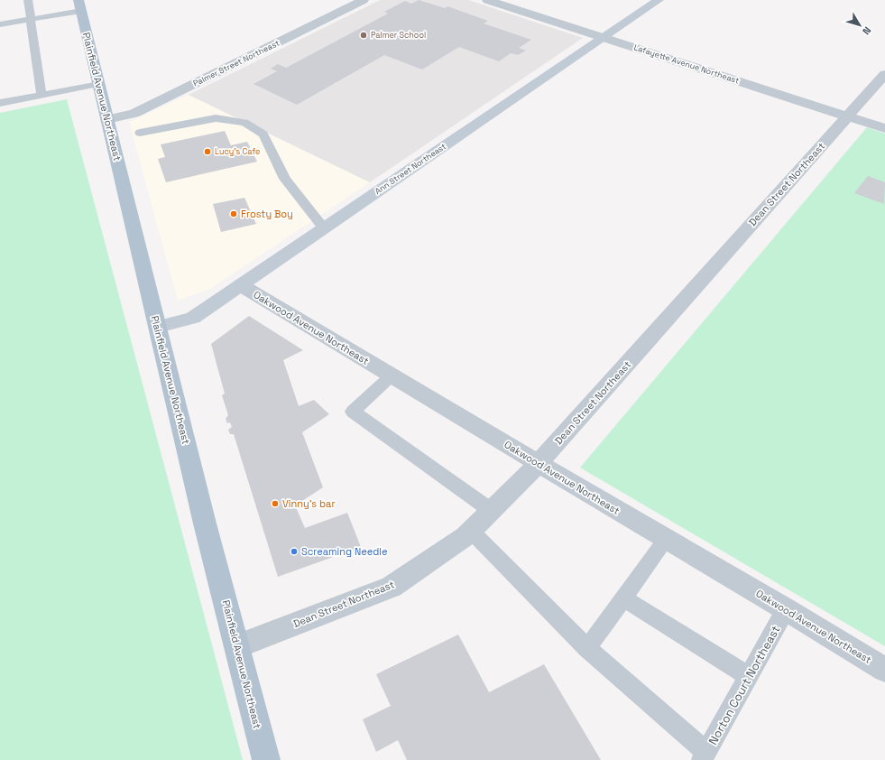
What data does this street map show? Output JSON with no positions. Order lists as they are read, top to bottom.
{
  "streets": {
    "main road": ["Plainfield Avenue Northeast", "Ann Street Northeast"],
    "street": [
      "Palmer Street Northeast",
      "Lafayette Avenue Northeast",
      "Dean Street Northeast",
      "Oakwood Avenue Northeast"
    ],
    "lane": ["Norton Court Northeast"]
  },
  "crossings": [
    ["Palmer Street Northeast", "Plainfield Avenue Northeast"],
    ["Lafayette Avenue Northeast", "Ann Street Northeast"],
    ["Lafayette Avenue Northeast", "Dean Street Northeast"],
    ["Plainfield Avenue Northeast", "Ann Street Northeast"],
    ["Plainfield Avenue Northeast", "Dean Street Northeast"],
    ["Ann Street Northeast", "Oakwood Avenue Northeast"],
    ["Dean Street Northeast", "Oakwood Avenue Northeast"],
    ["Oakwood Avenue Northeast", "Norton Court Northeast"]
  ],
  "places": [
    "Palmer School",
    "Lucy's Cafe",
    "Frosty Boy",
    "Vinny's bar",
    "Screaming Needle"
  ],
  "north": "bottom right"
}
